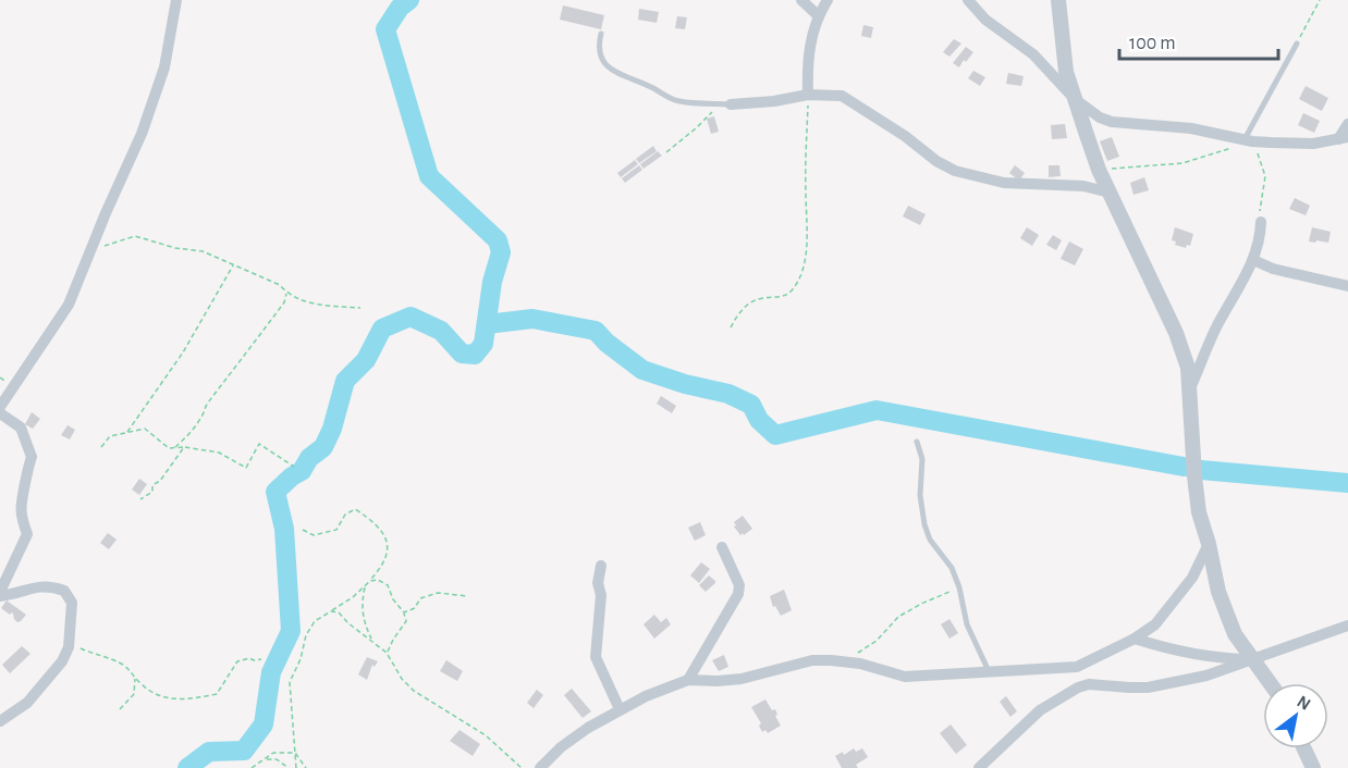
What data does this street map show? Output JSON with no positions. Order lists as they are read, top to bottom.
{
  "scale_bar": "100 m",
  "north": "top right"
}
